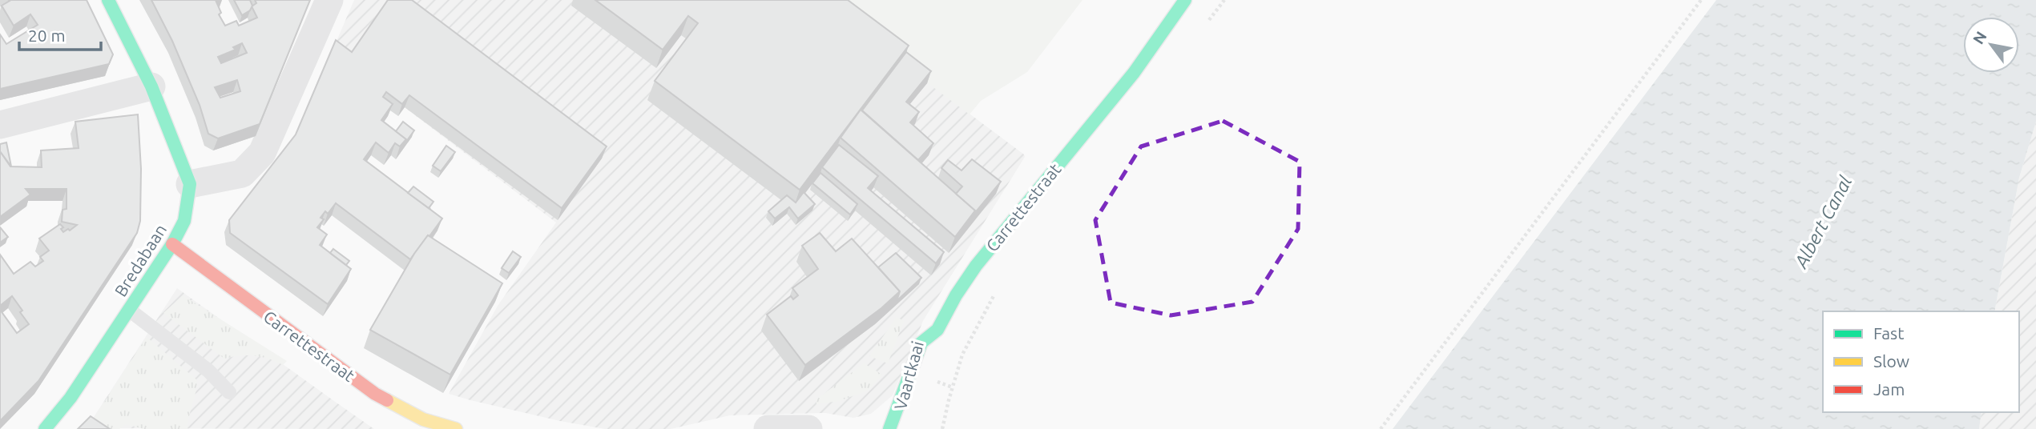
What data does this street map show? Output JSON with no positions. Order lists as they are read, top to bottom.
{
  "streets": {
    "street": ["Carrettestraat", "Bredabaan", "Vaartkaai"]
  },
  "crossings": [
    ["Carrettestraat", "Bredabaan"],
    ["Carrettestraat", "Vaartkaai"]
  ],
  "water": ["Albert Canal"],
  "legend": ["Fast", "Slow", "Jam"],
  "scale_bar": "20 m",
  "north": "top left"
}
